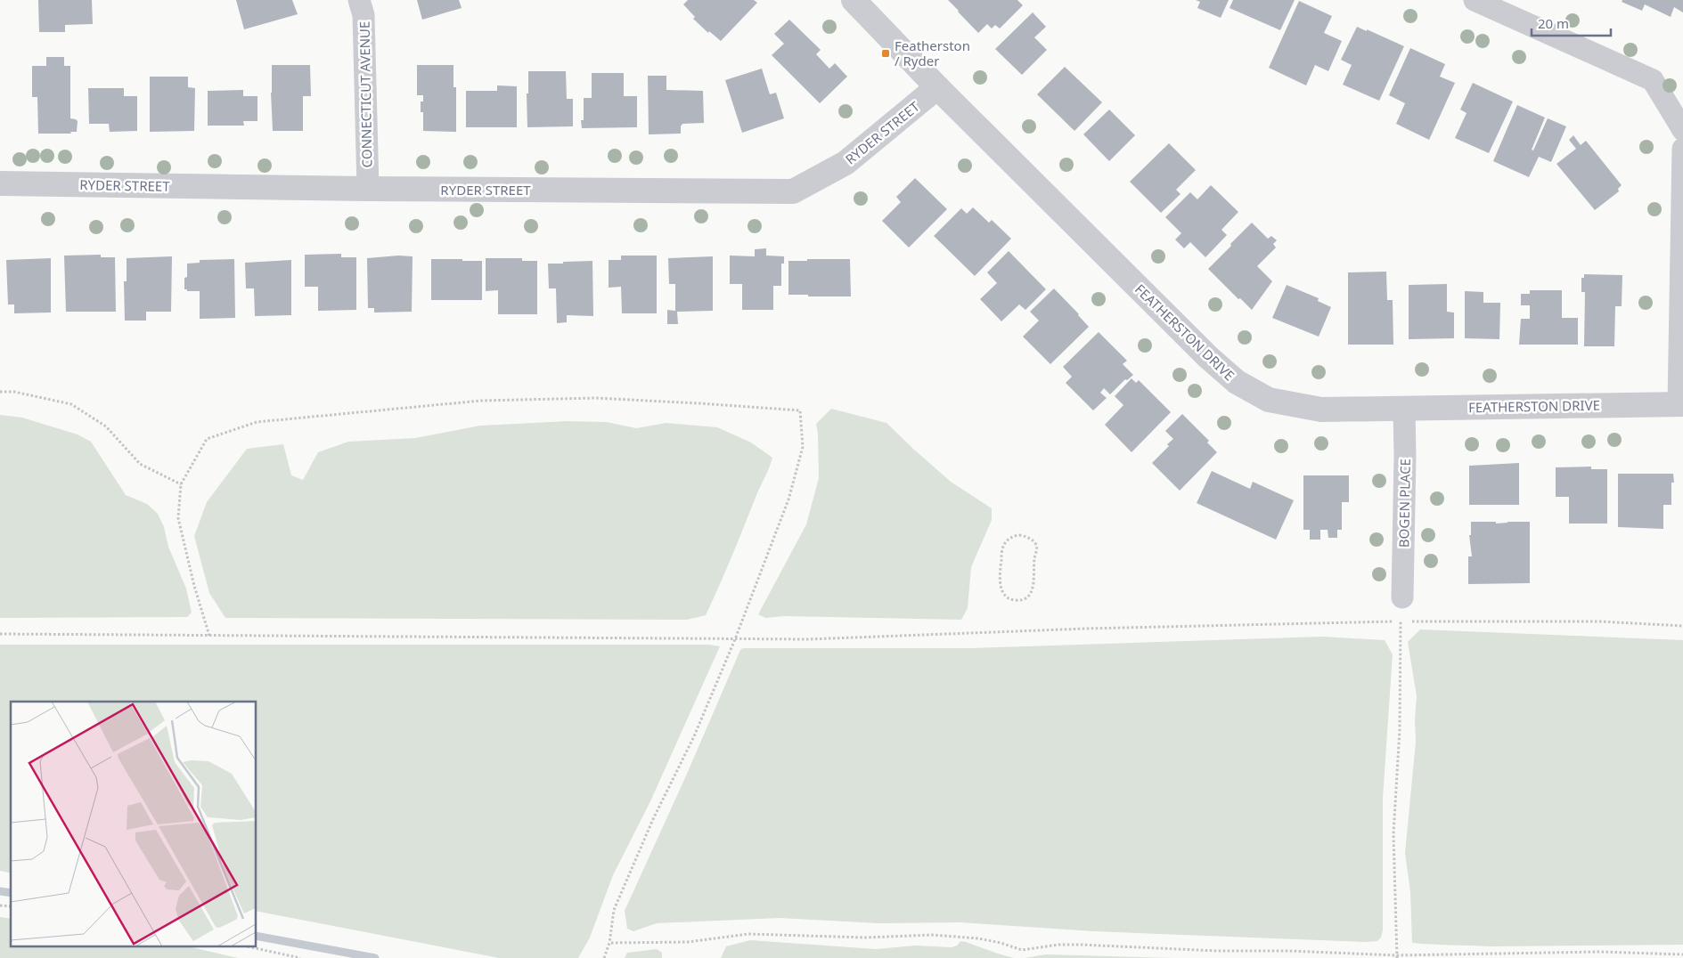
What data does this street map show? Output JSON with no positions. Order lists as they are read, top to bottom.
{
  "streets": {
    "street": [
      "CONNECTICUT AVENUE",
      "RYDER STREET",
      "FEATHERSTON DRIVE",
      "BOGEN PLACE"
    ]
  },
  "crossings": [
    ["CONNECTICUT AVENUE", "RYDER STREET"],
    ["RYDER STREET", "FEATHERSTON DRIVE"],
    ["FEATHERSTON DRIVE", "BOGEN PLACE"]
  ],
  "places": {
    "transit": ["Featherston / Ryder"]
  },
  "scale_bar": "20 m"
}
